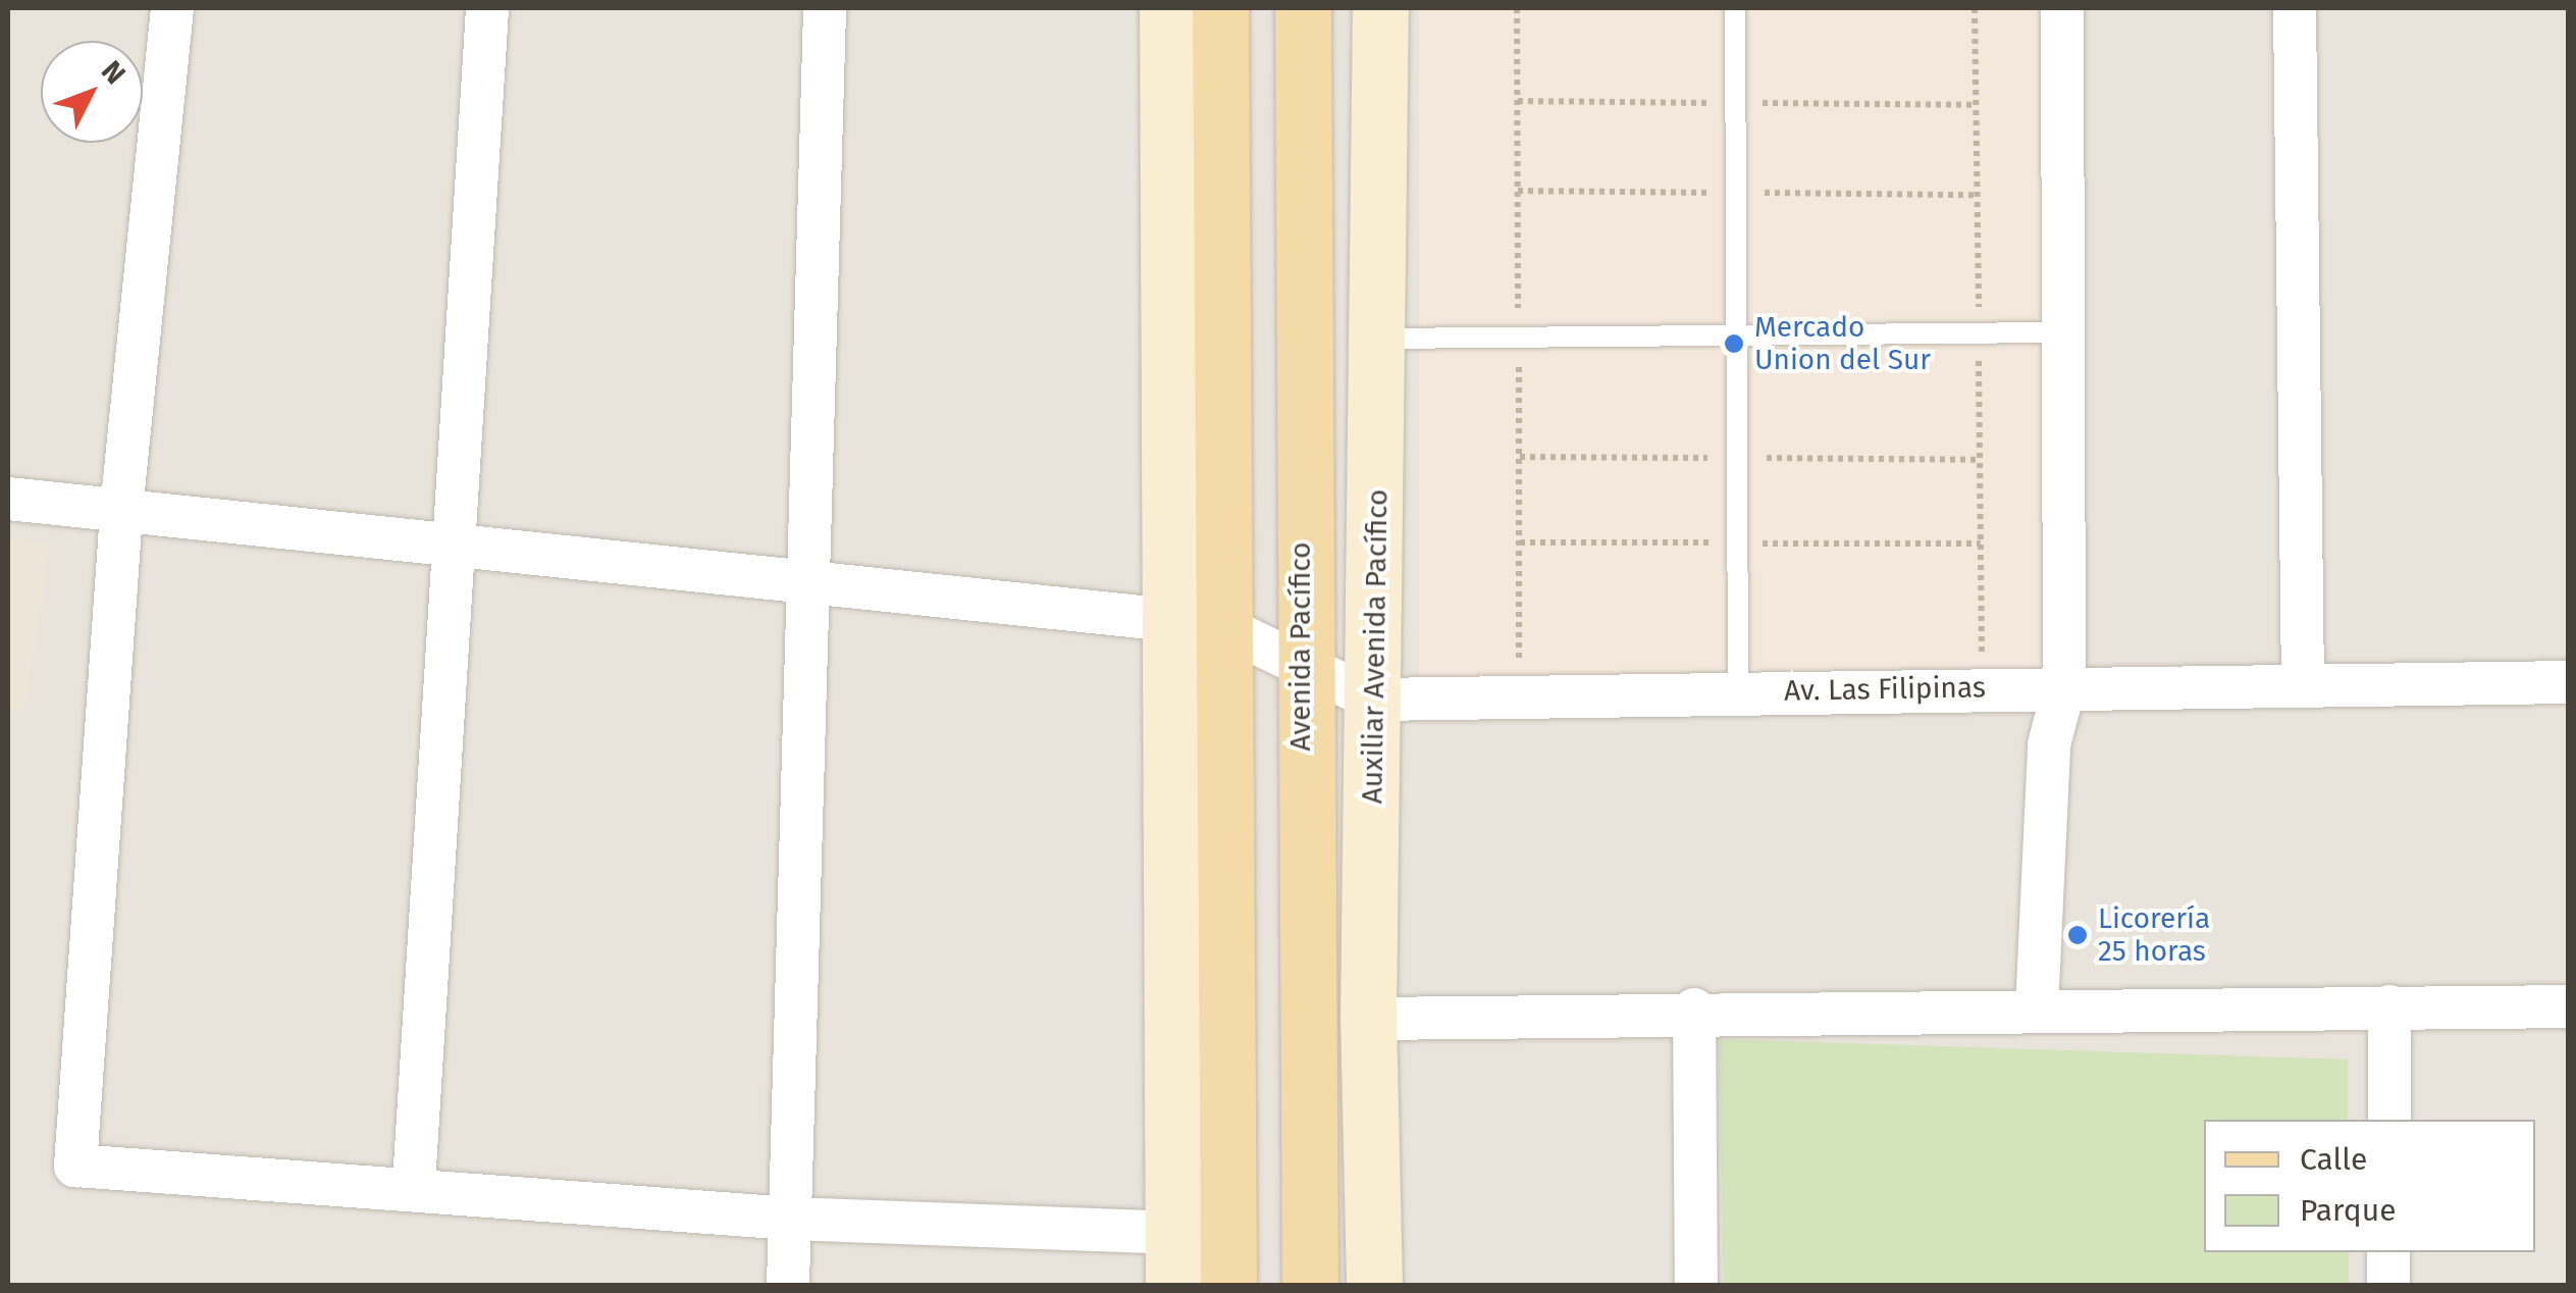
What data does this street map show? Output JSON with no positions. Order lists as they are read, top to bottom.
{
  "streets": {
    "main road": ["Avenida Pacífico", "Auxiliar Avenida Pacífico"],
    "street": ["Av. Las Filipinas"]
  },
  "crossings": [
    ["Auxiliar Avenida Pacífico", "Av. Las Filipinas"]
  ],
  "places": ["Mercado Union del Sur", "Licorería 25 horas"],
  "legend": ["Calle", "Parque"],
  "north": "top right"
}
